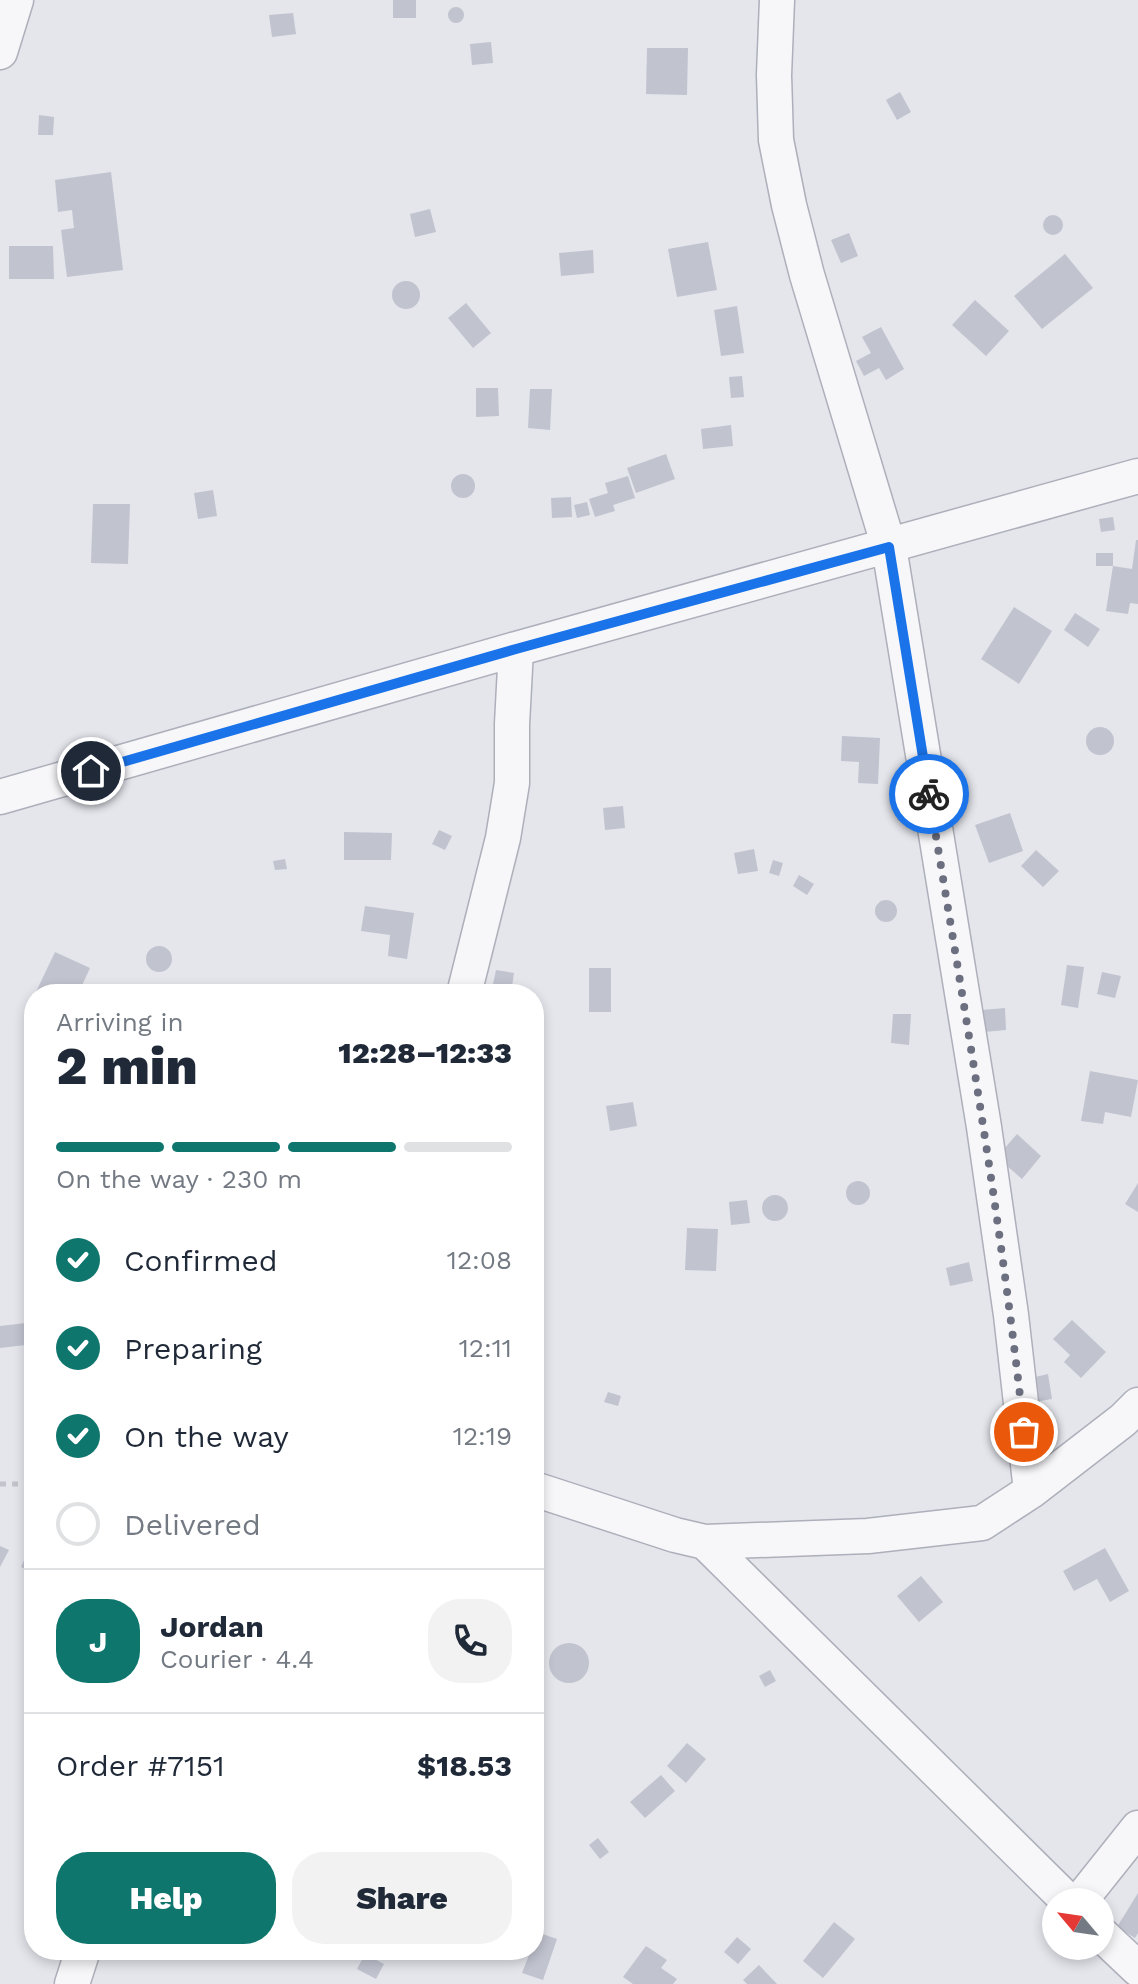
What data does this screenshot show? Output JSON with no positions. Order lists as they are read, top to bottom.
{
  "north": "top left",
  "page": {
    "heading": ["2 min", "Arriving in", "12:28–12:33"],
    "panel": [
      "Jordan",
      "Courier · 4.4",
      "Order #7151",
      "$18.53"
    ],
    "bar": "On the way · 230 m",
    "list": [
      ["Confirmed", "12:08"],
      ["Preparing", "12:11"],
      ["On the way", "12:19"],
      "Delivered"
    ],
    "round": "J",
    "buttons": ["Help", "Share"]
  }
}
